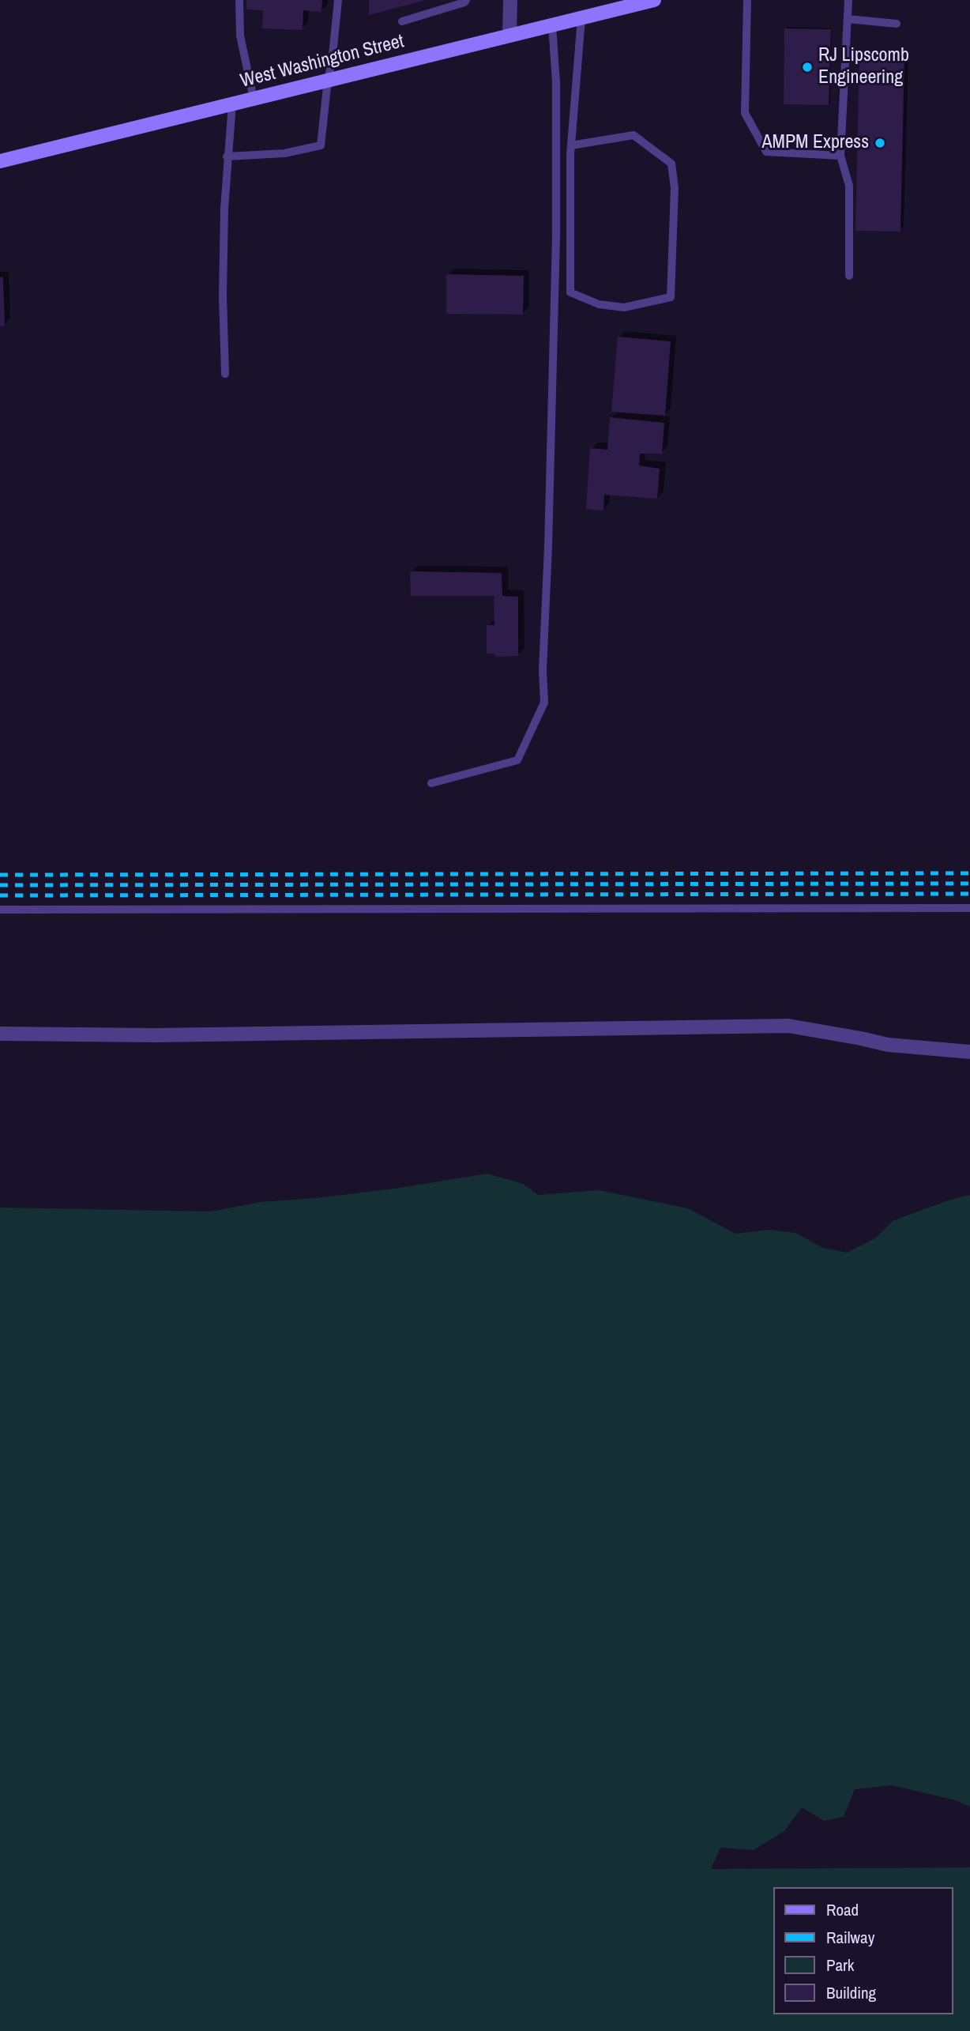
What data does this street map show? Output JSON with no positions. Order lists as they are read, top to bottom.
{
  "streets": {
    "main road": ["West Washington Street"]
  },
  "places": ["RJ Lipscomb Engineering", "AMPM Express"],
  "legend": [
    "Road",
    "Railway",
    "Park",
    "Building"
  ]
}
